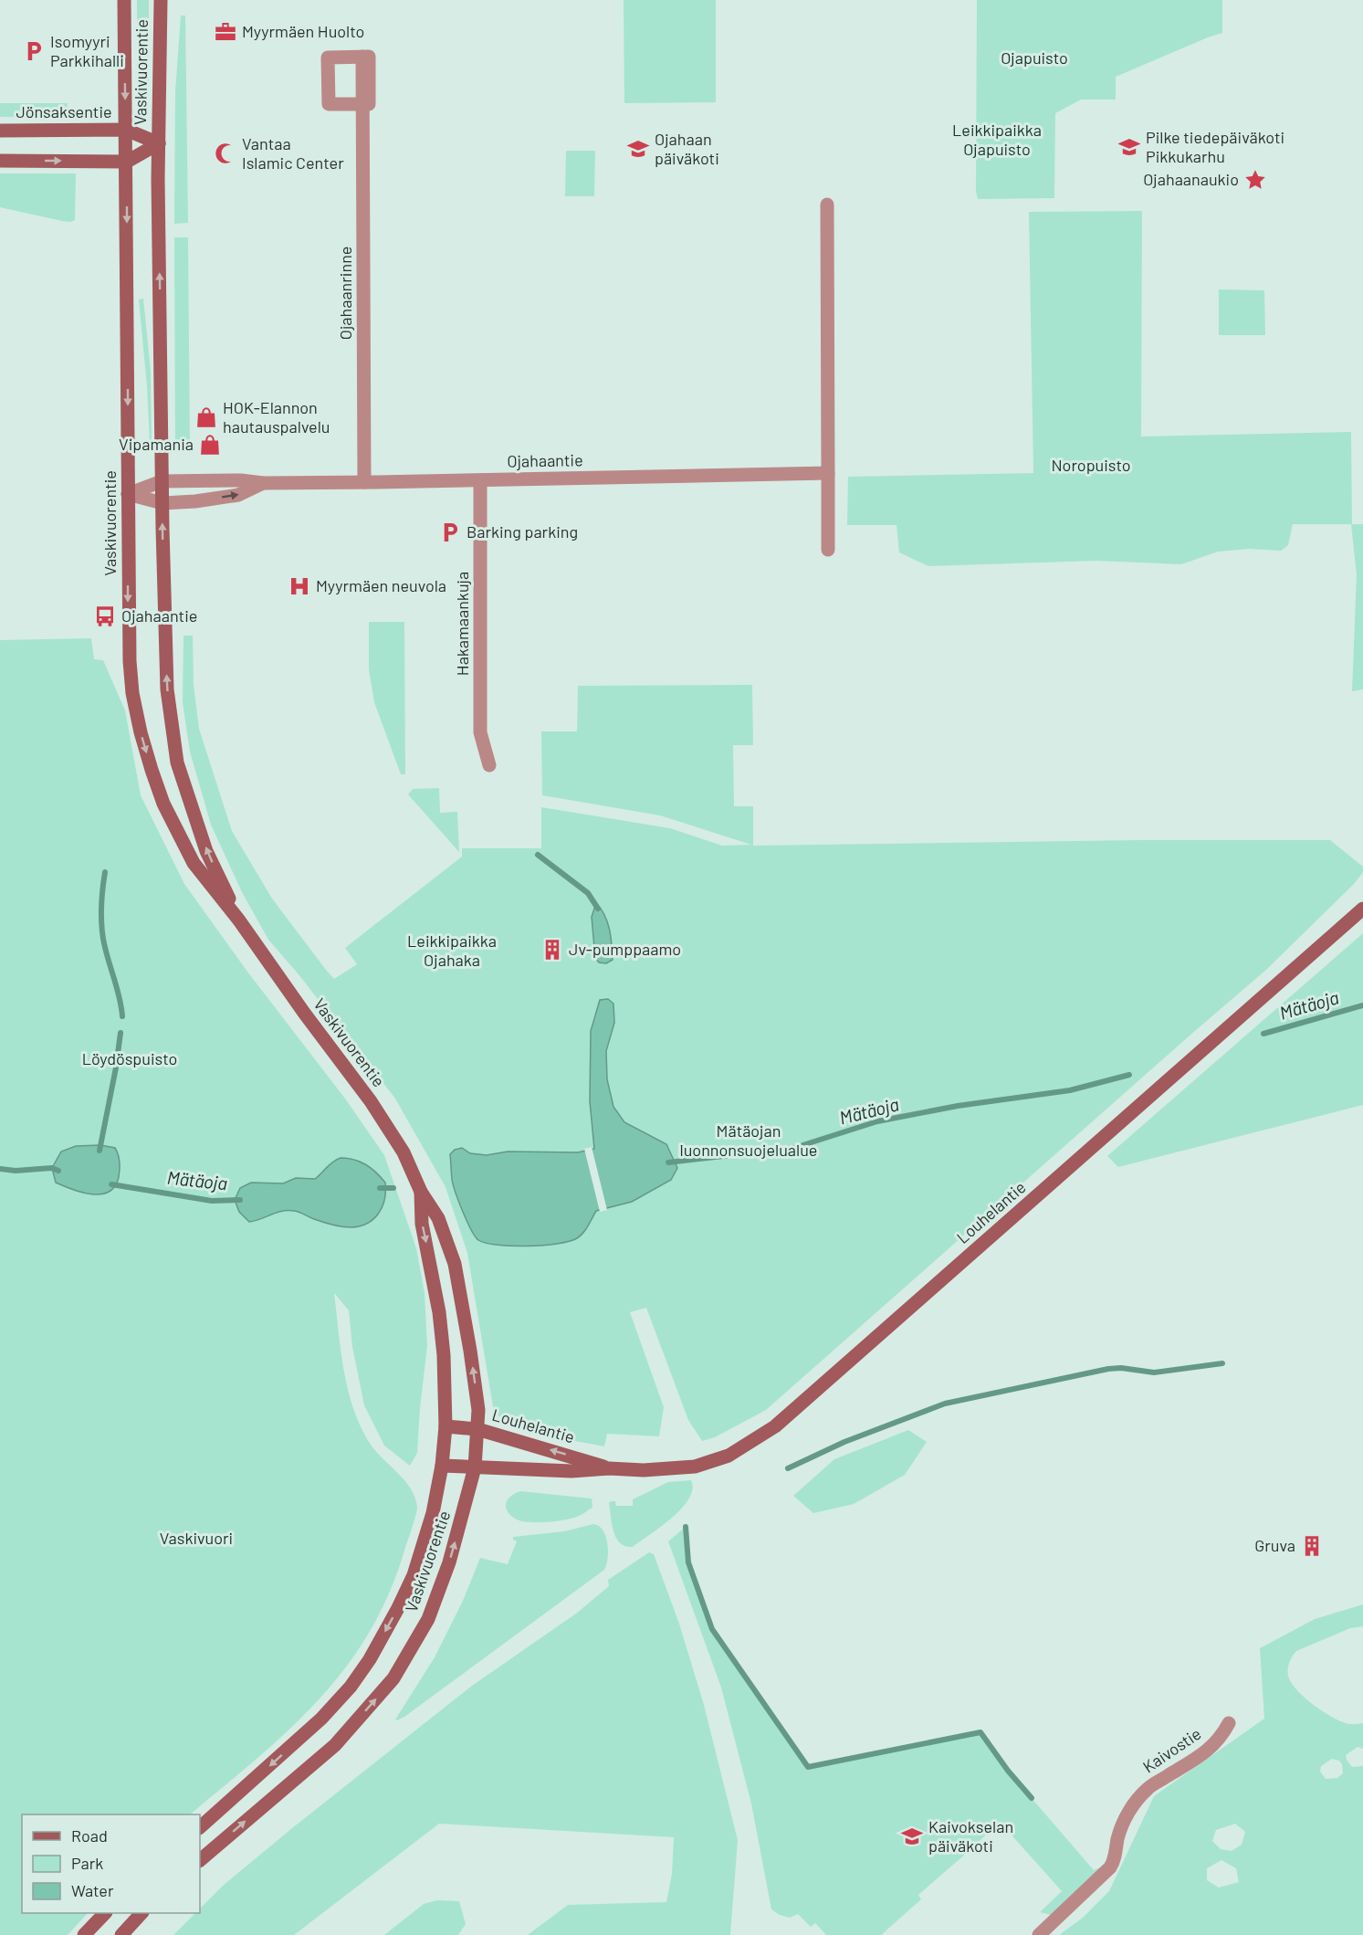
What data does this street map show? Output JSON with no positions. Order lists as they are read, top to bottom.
{
  "streets": {
    "main road": ["Vaskivuorentie", "Jönsaksentie", "Louhelantie"],
    "street": [
      "Ojahaanrinne",
      "Ojahaantie",
      "Hakamaankuja",
      "Kaivostie"
    ]
  },
  "crossings": [
    ["Vaskivuorentie", "Jönsaksentie"],
    ["Vaskivuorentie", "Ojahaantie"],
    ["Vaskivuorentie", "Louhelantie"],
    ["Ojahaanrinne", "Ojahaantie"],
    ["Ojahaantie", "Hakamaankuja"]
  ],
  "water": ["Mätäoja"],
  "parks": [
    "Ojapuisto",
    "Leikkipaikka Ojapuisto",
    "Noropuisto",
    "Leikkipaikka Ojahaka",
    "Löydöspuisto",
    "Mätäojan luonnonsuojelualue",
    "Vaskivuori"
  ],
  "places": {
    "office": ["Myyrmäen Huolto"],
    "parking": ["Isomyyri Parkkihalli", "Barking parking"],
    "school or university": ["Pilke tiedepäiväkoti Pikkukarhu", "Ojahaan päiväkoti", "Kaivokselan päiväkoti"],
    "mosque": ["Vantaa Islamic Center"],
    "place": ["Ojahaanaukio"],
    "shop": ["HOK-Elannon hautauspalvelu", "Vipamania"],
    "hospital": ["Myyrmäen neuvola"],
    "bus stop": ["Ojahaantie"],
    "building": ["Jv-pumppaamo", "Gruva"]
  },
  "legend": ["Road", "Park", "Water"]
}
